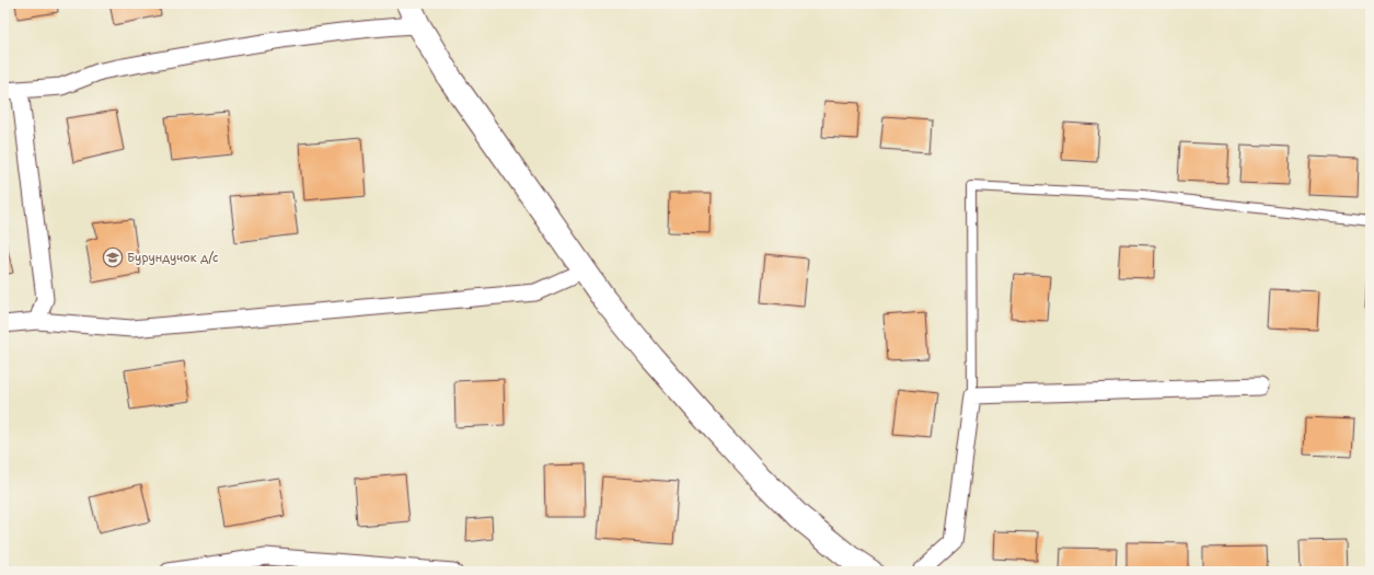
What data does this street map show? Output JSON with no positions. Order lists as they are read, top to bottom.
{
  "places": {
    "school or university": ["Бурундучок д/с"]
  }
}
